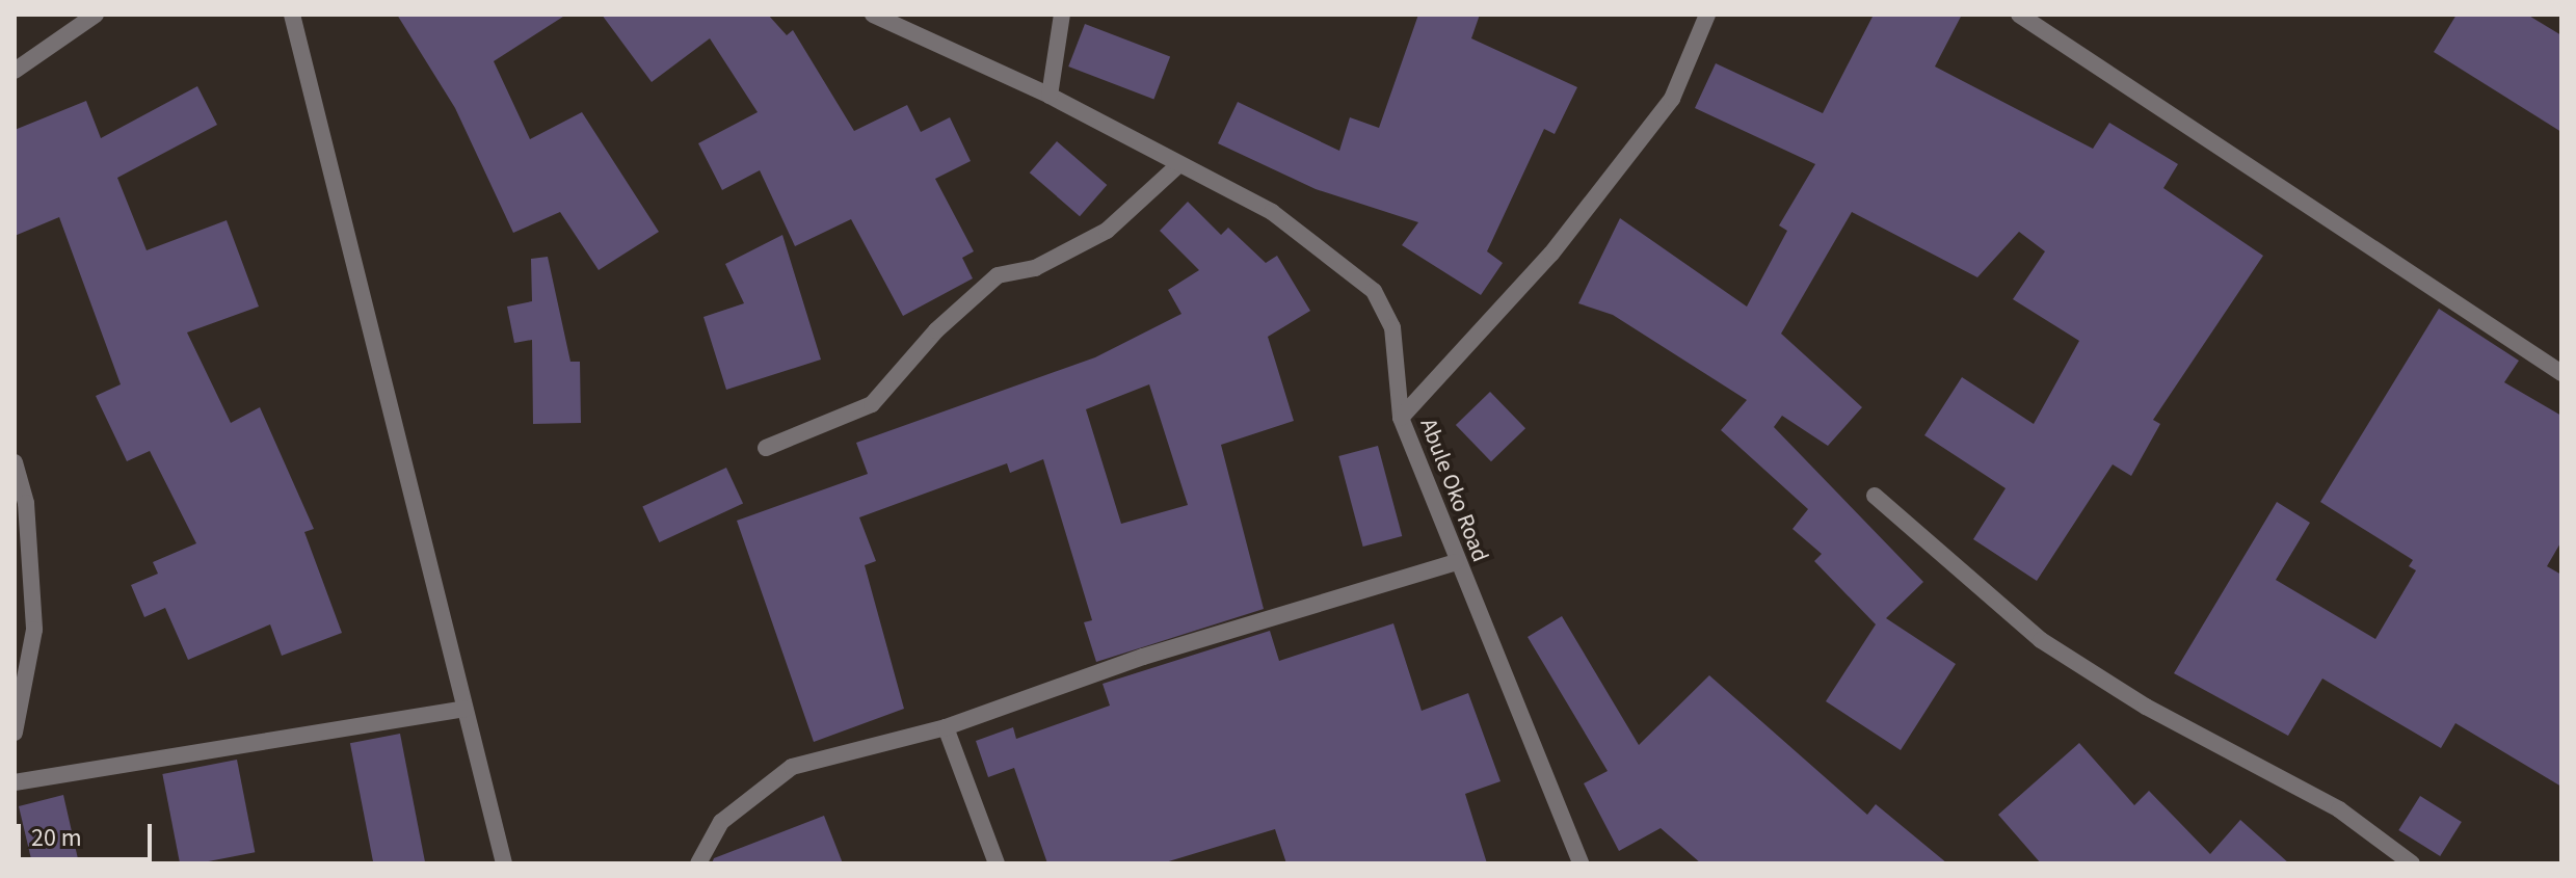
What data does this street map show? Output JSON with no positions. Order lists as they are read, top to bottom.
{
  "streets": {
    "street": ["Abule Oko Road"]
  },
  "scale_bar": "20 m"
}
